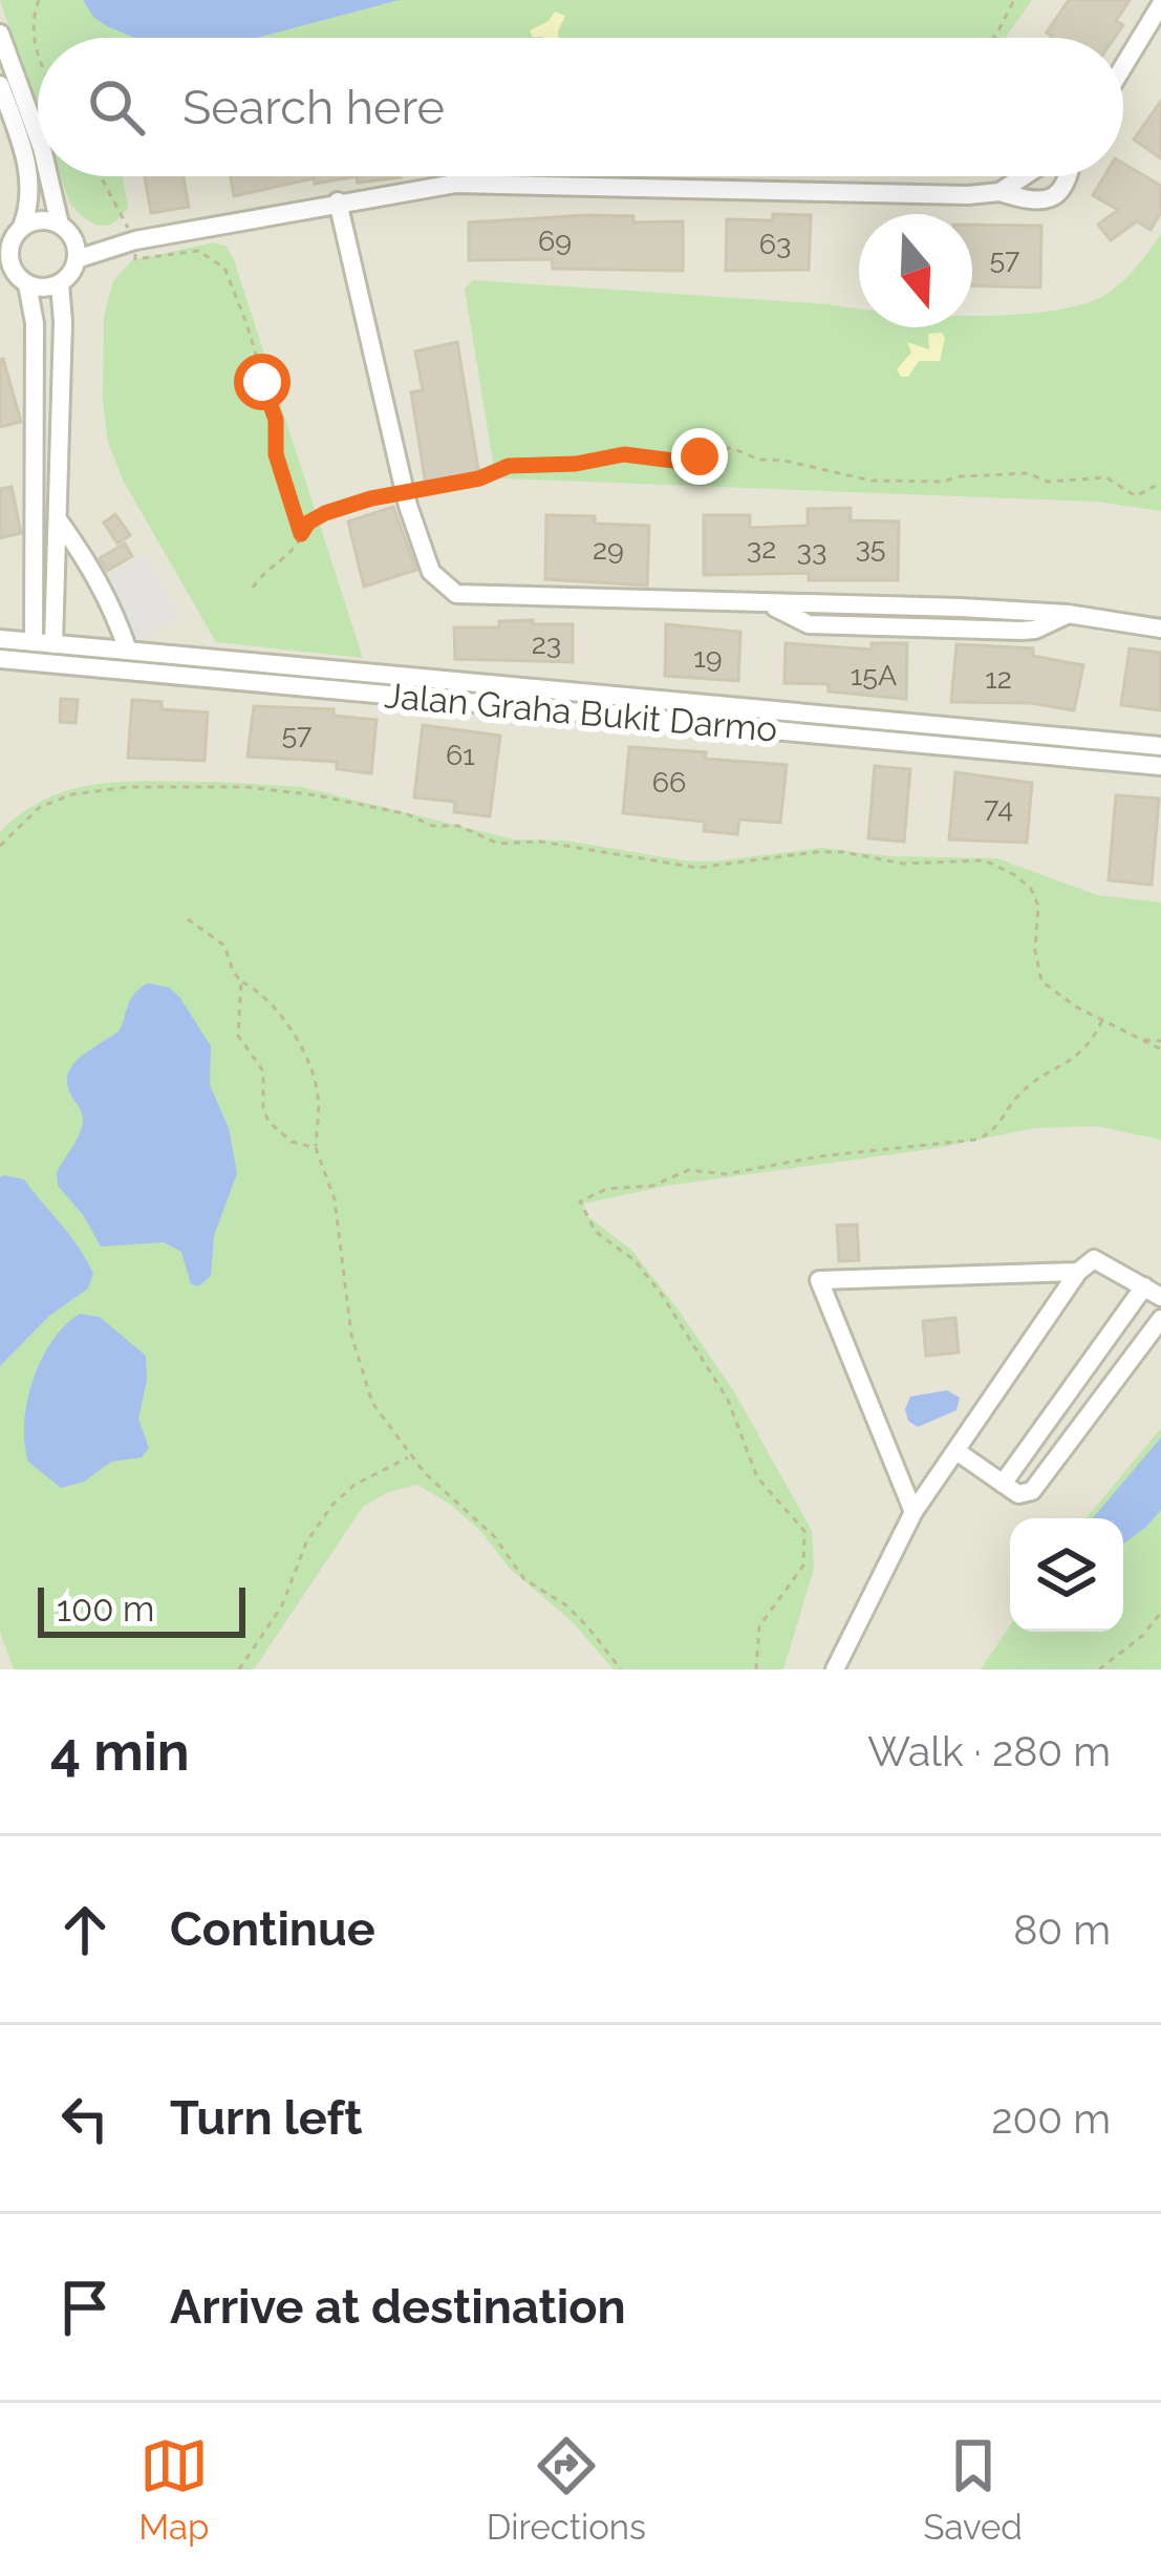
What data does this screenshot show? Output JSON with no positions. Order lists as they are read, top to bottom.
{
  "streets": {
    "street": ["Jalan Graha Bukit Darmo"]
  },
  "house_numbers": [
    "69",
    "63",
    "57",
    "35",
    "32",
    "29",
    "33",
    "23",
    "19",
    "15A",
    "12",
    "57",
    "61",
    "66",
    "74"
  ],
  "scale_bar": "100 m",
  "north": "bottom",
  "page": {
    "search": "Search here",
    "scale": "100 m",
    "heading": ["4 min", "Walk · 280 m"],
    "list": [
      ["Continue", "80 m"],
      ["Turn left", "200 m"],
      "Arrive at destination"
    ],
    "nav": ["Map", "Directions", "Saved"]
  }
}
